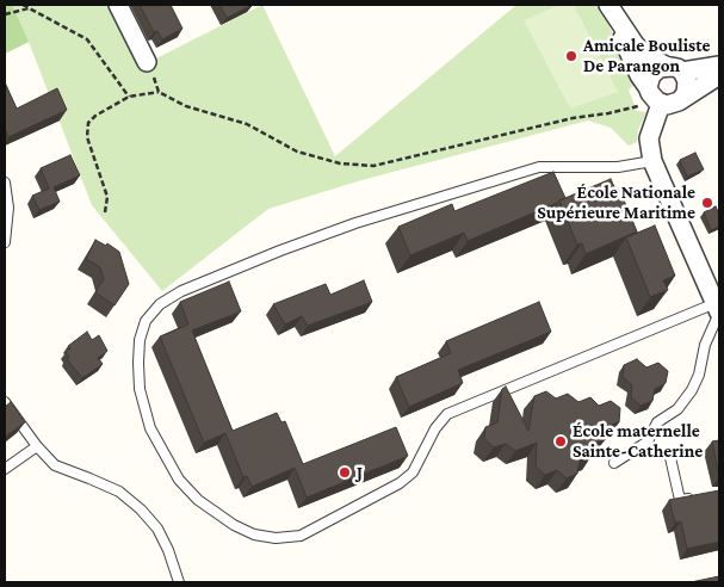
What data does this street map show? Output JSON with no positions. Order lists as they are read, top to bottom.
{
  "places": [
    "Amicale Bouliste De Parangon",
    "École Nationale Supérieure Maritime",
    "École maternelle Sainte-Catherine",
    "J"
  ]
}
